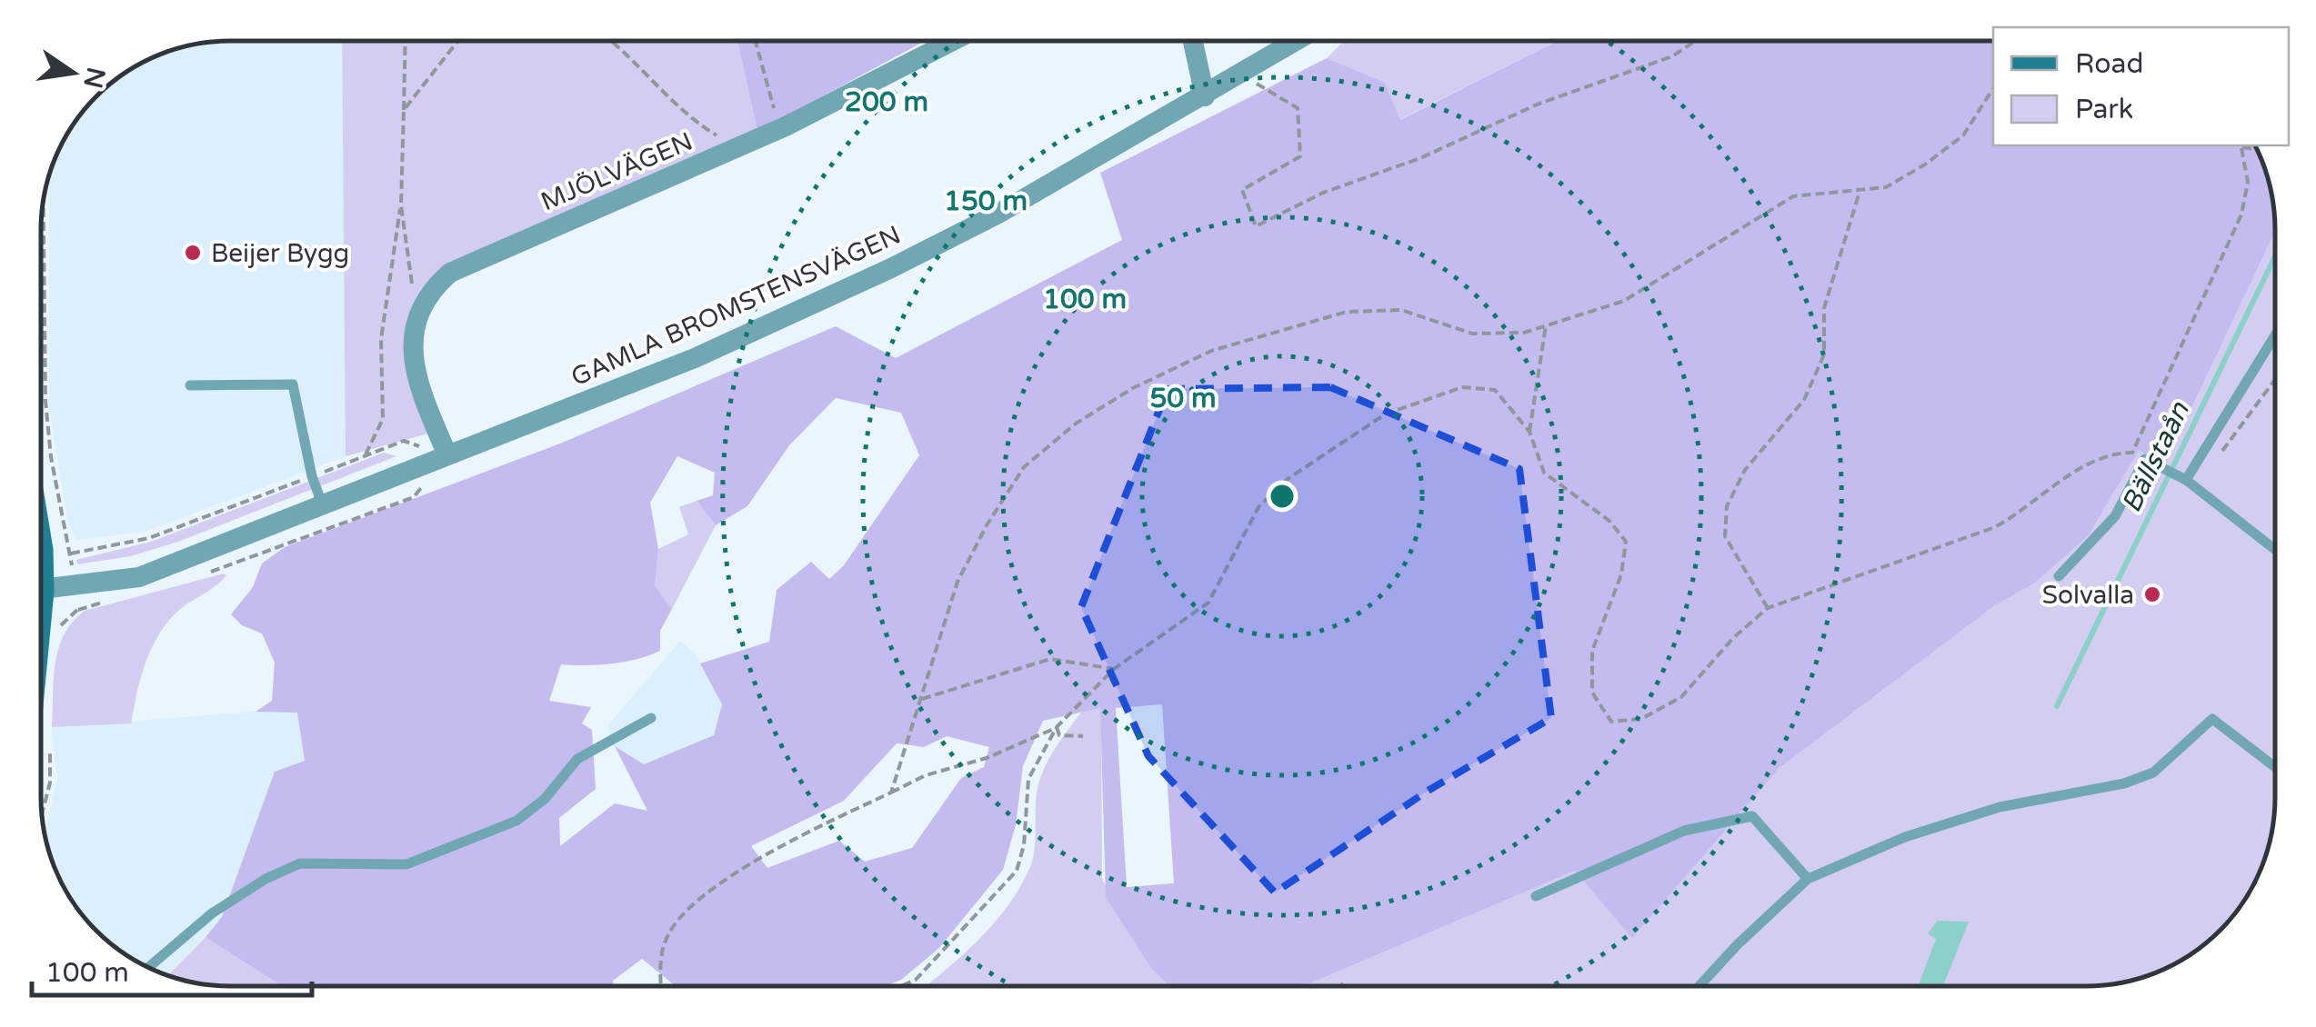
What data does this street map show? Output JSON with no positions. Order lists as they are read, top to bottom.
{
  "streets": {
    "street": ["MJÖLVÄGEN", "GAMLA BROMSTENSVÄGEN"]
  },
  "crossings": [
    ["MJÖLVÄGEN", "GAMLA BROMSTENSVÄGEN"]
  ],
  "water": ["Bällstaån"],
  "places": ["Beijer Bygg", "Solvalla"],
  "legend": ["Road", "Park"],
  "scale_bar": "100 m",
  "north": "right",
  "rings": [
    "200 m",
    "150 m",
    "100 m",
    "50 m"
  ]
}
